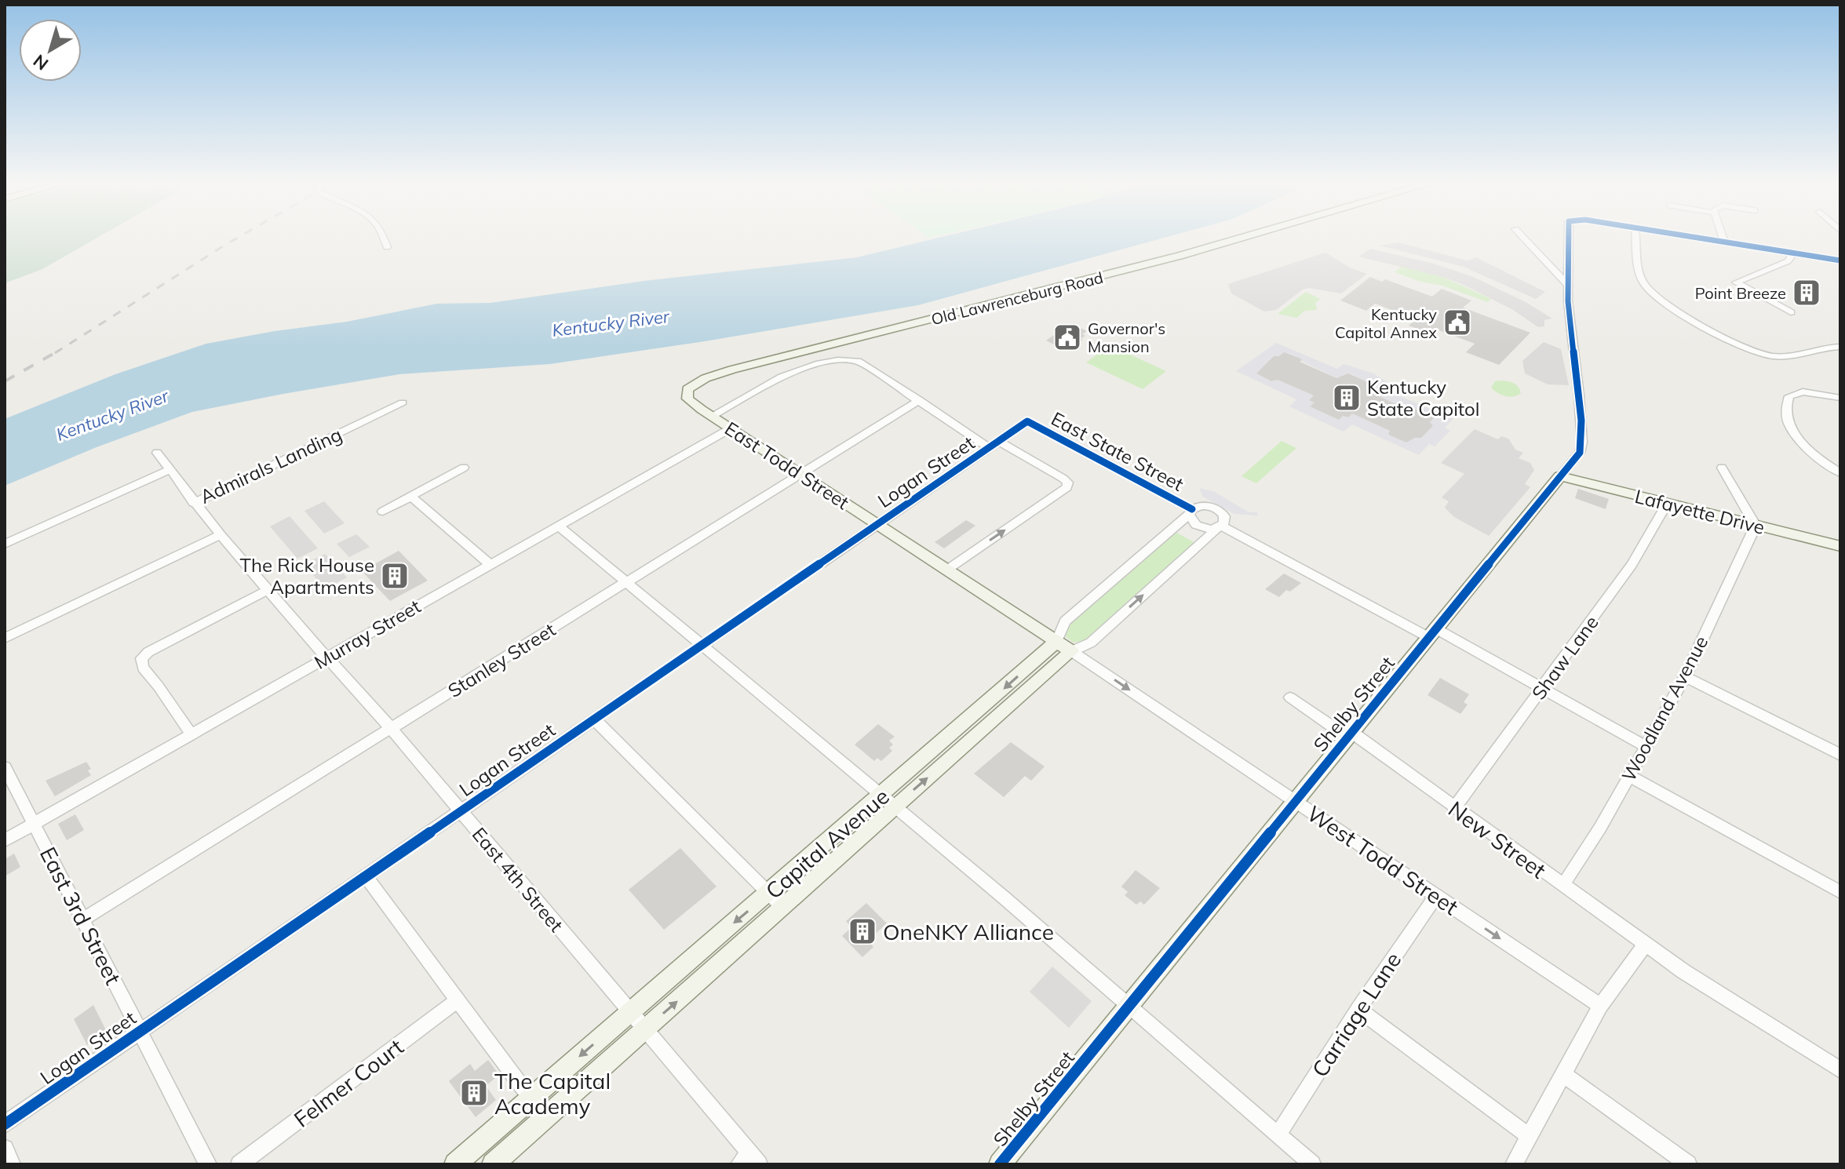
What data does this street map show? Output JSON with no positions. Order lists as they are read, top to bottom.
{
  "streets": {
    "main road": [
      "Old Lawrenceburg Road",
      "East Todd Street",
      "Lafayette Drive",
      "Shelby Street",
      "Capital Avenue"
    ],
    "street": [
      "East State Street",
      "Admirals Landing",
      "Logan Street",
      "Murray Street",
      "Shaw Lane",
      "Stanley Street",
      "Woodland Avenue",
      "New Street",
      "West Todd Street",
      "East 4th Street",
      "East 3rd Street",
      "Carriage Lane",
      "Felmer Court"
    ]
  },
  "crossings": [
    ["Old Lawrenceburg Road", "East Todd Street"],
    ["East State Street", "Logan Street"],
    ["East State Street", "Capital Avenue"],
    ["Admirals Landing", "East 4th Street"],
    ["East Todd Street", "Logan Street"],
    ["East Todd Street", "Murray Street"],
    ["East Todd Street", "Stanley Street"],
    ["East Todd Street", "Capital Avenue"],
    ["East Todd Street", "West Todd Street"],
    ["Logan Street", "East 4th Street"],
    ["Logan Street", "East 3rd Street"],
    ["Lafayette Drive", "Shaw Lane"],
    ["Lafayette Drive", "Shelby Street"],
    ["Lafayette Drive", "Woodland Avenue"],
    ["Murray Street", "East 4th Street"],
    ["Murray Street", "East 3rd Street"],
    ["Shaw Lane", "New Street"],
    ["Stanley Street", "East 4th Street"],
    ["Stanley Street", "East 3rd Street"],
    ["Shelby Street", "New Street"],
    ["Shelby Street", "West Todd Street"],
    ["Woodland Avenue", "New Street"],
    ["Capital Avenue", "West Todd Street"],
    ["Capital Avenue", "East 4th Street"],
    ["West Todd Street", "Carriage Lane"]
  ],
  "one_way": ["West Todd Street"],
  "water": ["Kentucky River"],
  "places": {
    "building": [
      "Point Breeze",
      "Kentucky State Capitol",
      "The Rick House Apartments",
      "OneNKY Alliance",
      "The Capital Academy"
    ],
    "public building": ["Kentucky Capitol Annex", "Governor's Mansion"]
  },
  "north": "bottom left"
}
